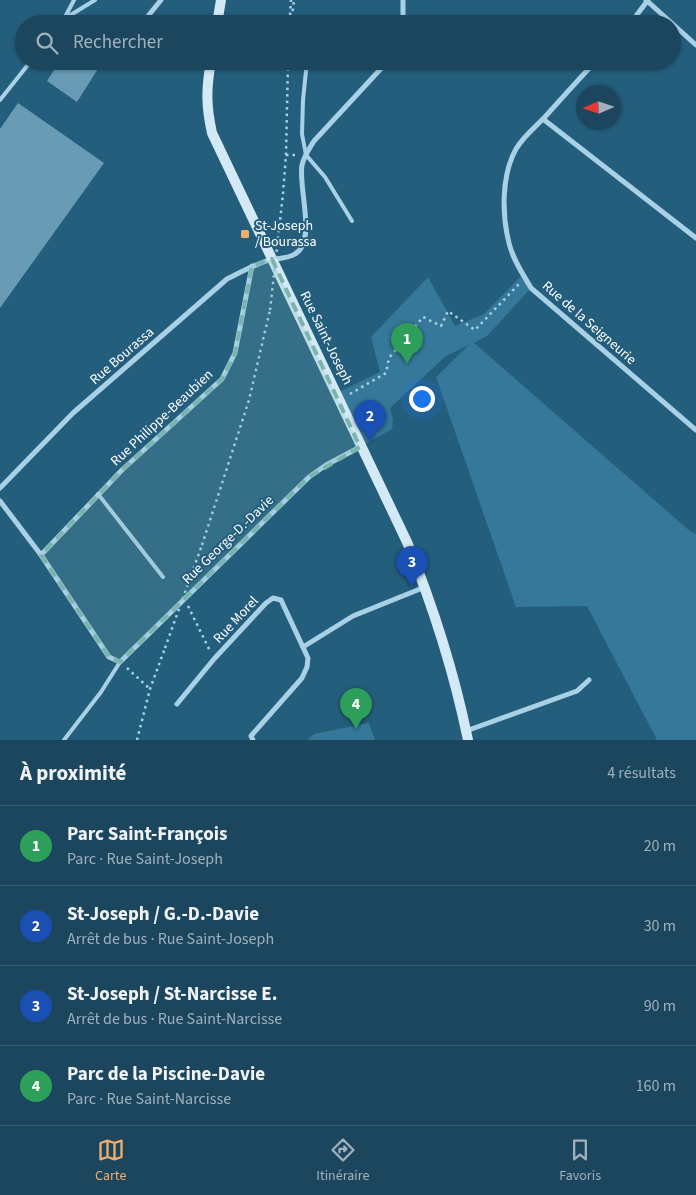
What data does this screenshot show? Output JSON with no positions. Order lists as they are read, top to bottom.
{
  "streets": {
    "street": [
      "Rue de la Seigneurie",
      "Rue Saint-Joseph",
      "Rue Bourassa",
      "Rue Philippe-Beaubien",
      "Rue George-D.-Davie",
      "Rue Morel"
    ]
  },
  "crossings": [
    ["Rue Saint-Joseph", "Rue Bourassa"],
    ["Rue Saint-Joseph", "Rue George-D.-Davie"],
    ["Rue Bourassa", "Rue Philippe-Beaubien"]
  ],
  "places": {
    "transit": ["St-Joseph / Bourassa"]
  },
  "north": "left",
  "page": {
    "search": "Rechercher",
    "pins": [
      "1",
      "2",
      "3",
      "4"
    ],
    "heading": ["À proximité", "4 résultats"],
    "list": [
      {
        "mark": "1",
        "name": "Parc Saint-François",
        "note": "Parc · Rue Saint-Joseph",
        "value": "20 m"
      },
      {
        "mark": "2",
        "name": "St-Joseph / G.-D.-Davie",
        "note": "Arrêt de bus · Rue Saint-Joseph",
        "value": "30 m"
      },
      {
        "mark": "3",
        "name": "St-Joseph / St-Narcisse E.",
        "note": "Arrêt de bus · Rue Saint-Narcisse",
        "value": "90 m"
      },
      {
        "mark": "4",
        "name": "Parc de la Piscine-Davie",
        "note": "Parc · Rue Saint-Narcisse",
        "value": "160 m"
      }
    ],
    "nav": ["Carte", "Itinéraire", "Favoris"]
  }
}
